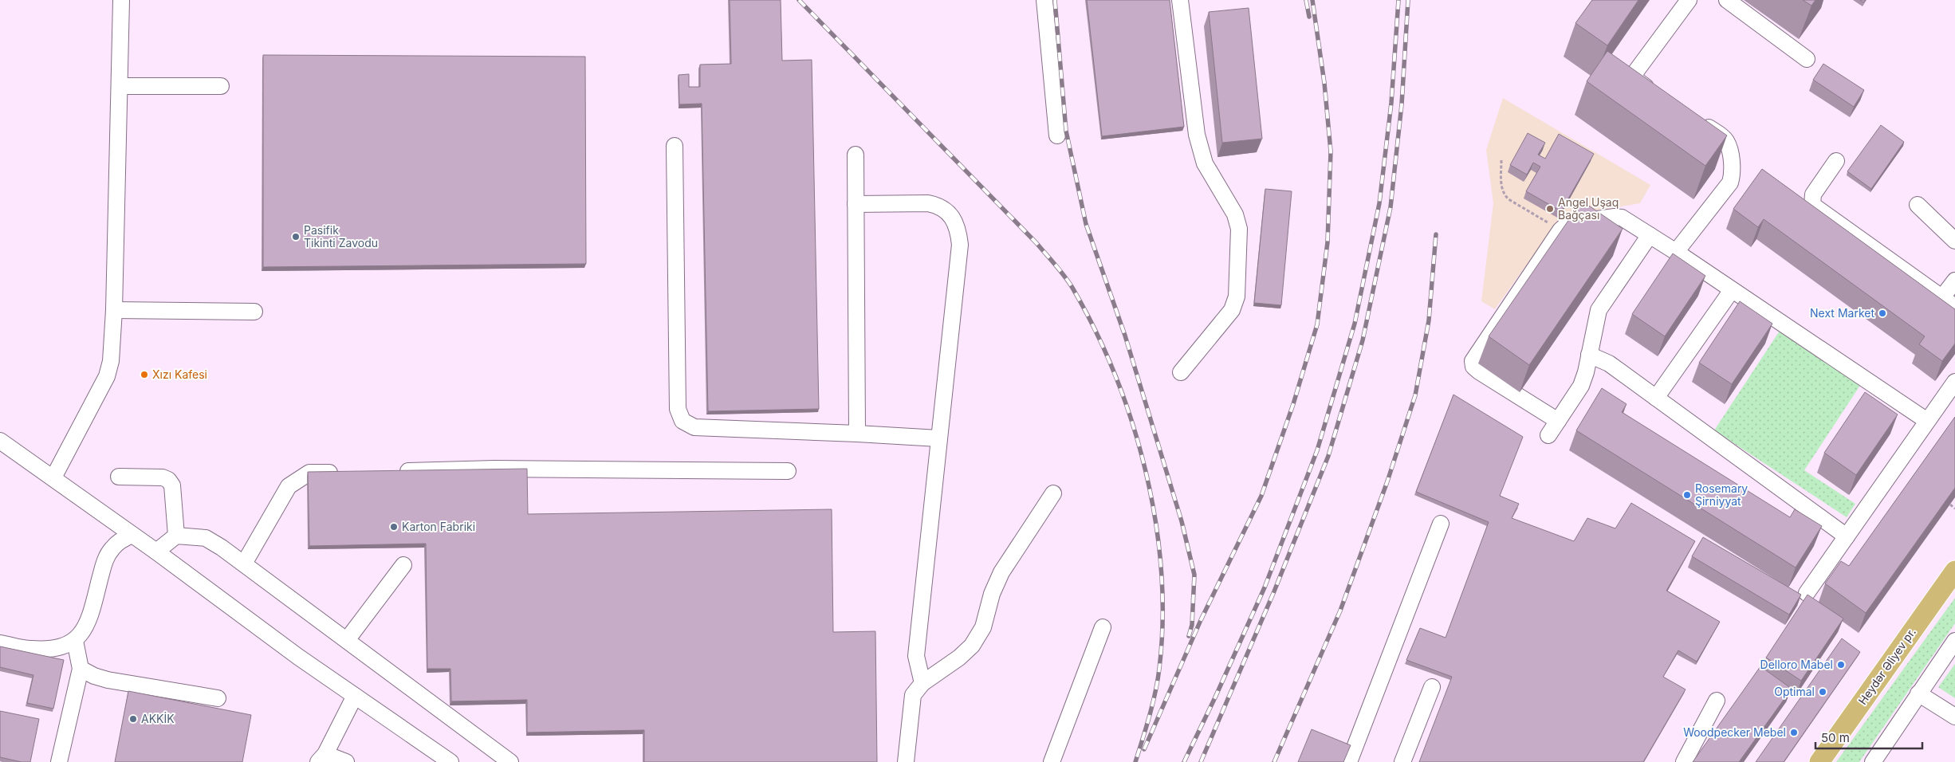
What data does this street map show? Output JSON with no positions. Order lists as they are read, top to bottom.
{
  "streets": {
    "main road": ["Heydər Əliyev pr."]
  },
  "places": [
    "Angel Uşaq Bağçası",
    "Pasifik Tikinti Zavodu",
    "Next Market",
    "Xızı Kafesi",
    "Rosemary Şirniyyat",
    "Karton Fabriki",
    "Delloro Mabel",
    "Optimal",
    "AKKİK",
    "Woodpecker Mebel"
  ],
  "scale_bar": "50 m"
}
